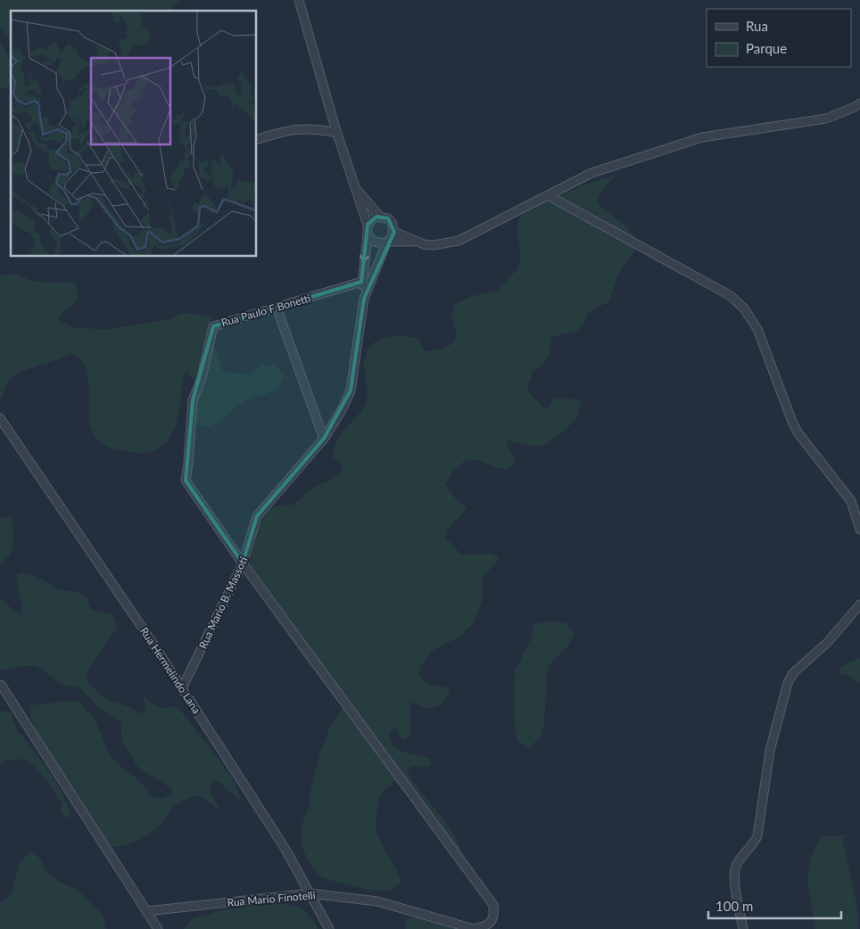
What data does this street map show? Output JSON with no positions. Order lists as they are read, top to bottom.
{
  "streets": {
    "street": [
      "Rua Paulo F Bonetti",
      "Rua Mario B. Massoti",
      "Rua Hermelindo Lana",
      "Rua Mario Finotelli"
    ]
  },
  "crossings": [
    ["Rua Paulo F Bonetti", "Rua Mario B. Massoti"],
    ["Rua Paulo F Bonetti", "Rua Mario Finotelli"],
    ["Rua Mario B. Massoti", "Rua Hermelindo Lana"],
    ["Rua Mario B. Massoti", "Rua Mario Finotelli"],
    ["Rua Hermelindo Lana", "Rua Mario Finotelli"]
  ],
  "legend": ["Rua", "Parque"],
  "scale_bar": "100 m"
}
